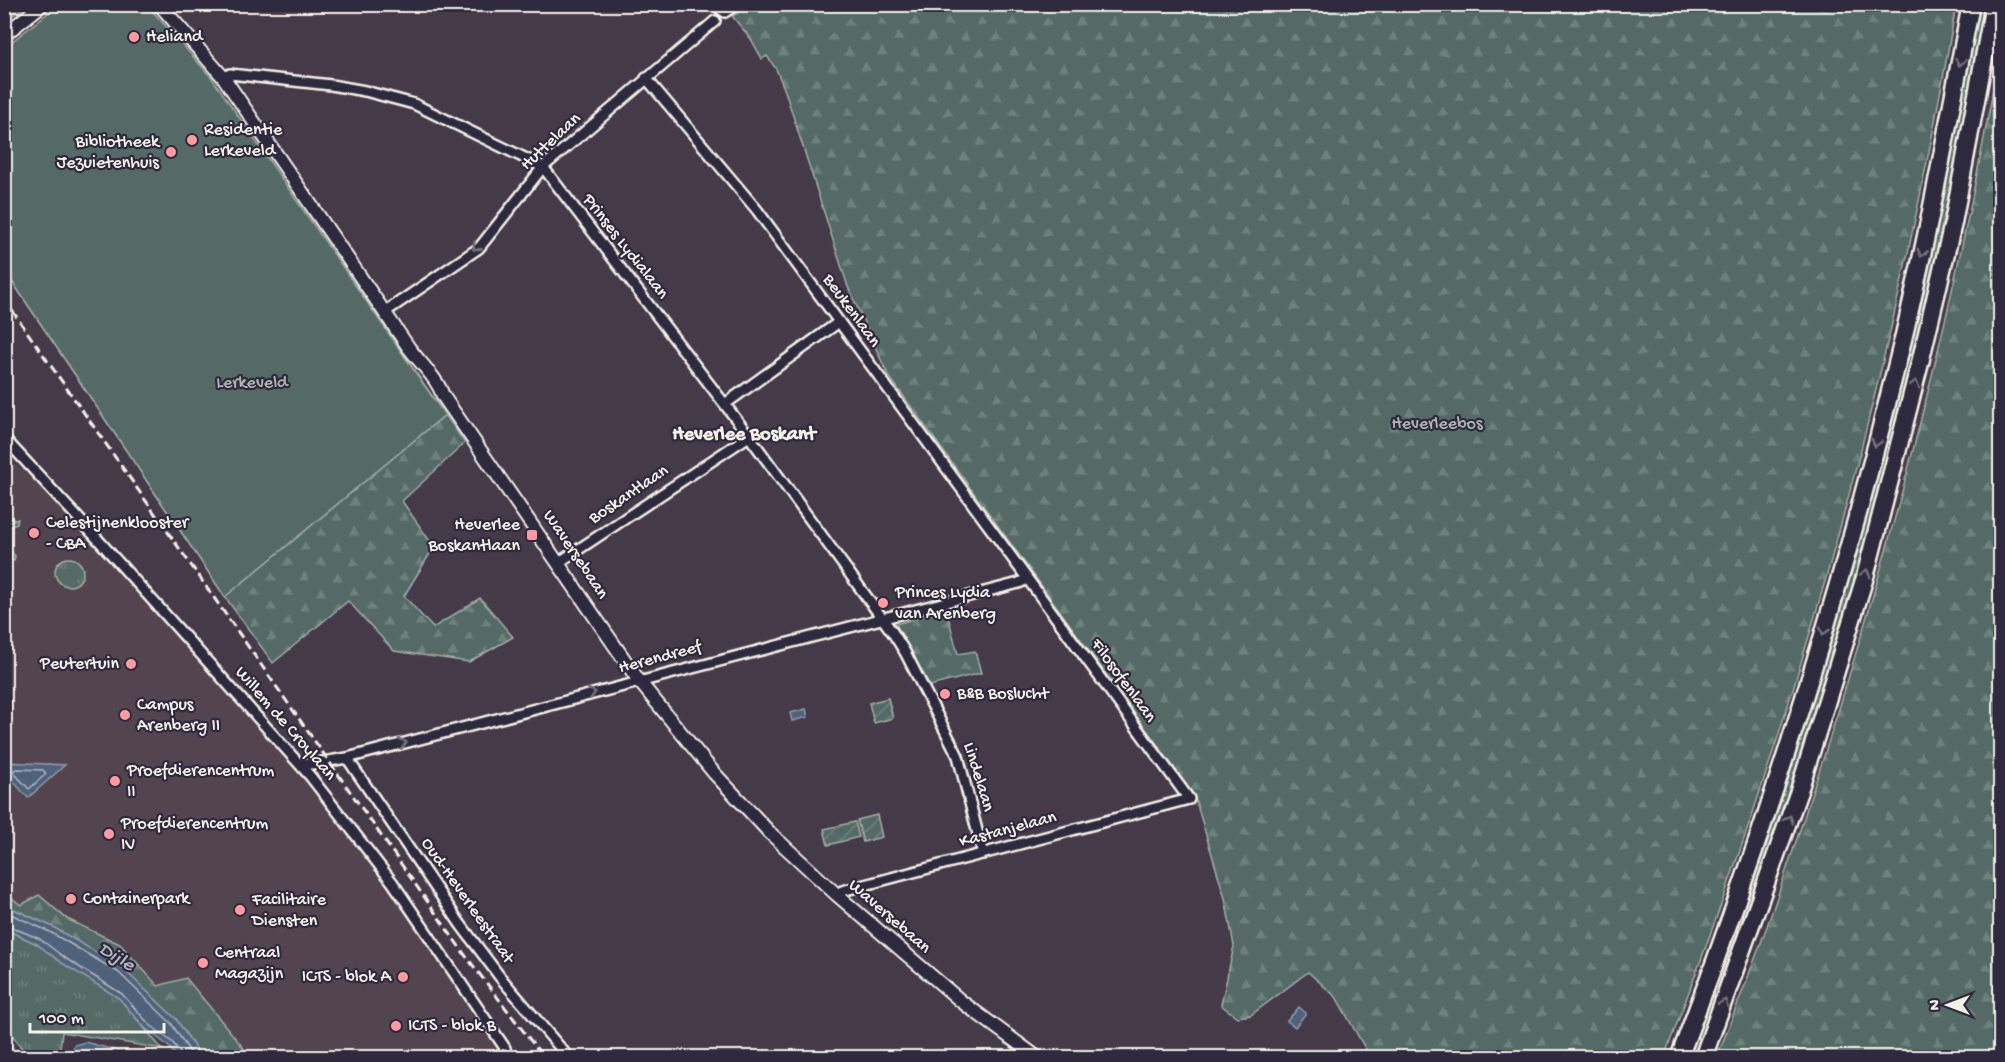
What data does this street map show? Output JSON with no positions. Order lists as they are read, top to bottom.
{
  "streets": {
    "street": [
      "Huttelaan",
      "Prinses Lydialaan",
      "Beukenlaan",
      "Boskantlaan",
      "Waversebaan",
      "Herendreef",
      "Filosofenlaan",
      "Willem de Croylaan",
      "Lindelaan",
      "Kastanjelaan",
      "Oud-Heverleestraat"
    ]
  },
  "crossings": [
    ["Huttelaan", "Prinses Lydialaan"],
    ["Huttelaan", "Beukenlaan"],
    ["Huttelaan", "Waversebaan"],
    ["Prinses Lydialaan", "Boskantlaan"],
    ["Prinses Lydialaan", "Waversebaan"],
    ["Prinses Lydialaan", "Herendreef"],
    ["Prinses Lydialaan", "Lindelaan"],
    ["Beukenlaan", "Herendreef"],
    ["Beukenlaan", "Filosofenlaan"],
    ["Boskantlaan", "Waversebaan"],
    ["Waversebaan", "Herendreef"],
    ["Waversebaan", "Kastanjelaan"],
    ["Herendreef", "Filosofenlaan"],
    ["Herendreef", "Willem de Croylaan"],
    ["Herendreef", "Lindelaan"],
    ["Herendreef", "Oud-Heverleestraat"],
    ["Filosofenlaan", "Kastanjelaan"],
    ["Lindelaan", "Kastanjelaan"]
  ],
  "one_way": ["Huttelaan", "Herendreef"],
  "districts": ["Heverlee Boskant"],
  "water": ["Dijle"],
  "parks": ["Lerkeveld", "Heverleebos"],
  "places": {
    "other": [
      "Heliand",
      "Residentie Lerkeveld",
      "Bibliotheek Jezuietenhuis",
      "Celestijnenklooster - CBA",
      "Princes Lydia van Arenberg",
      "Peutertuin",
      "B&B Boslucht",
      "Campus Arenberg II",
      "Proefdierencentrum II",
      "Proefdierencentrum IV",
      "Containerpark",
      "Facilitaire Diensten",
      "Centraal Magazijn",
      "ICTS - blok A",
      "ICTS - blok B"
    ],
    "transit": ["Heverlee Boskantlaan"]
  },
  "scale_bar": "100 m",
  "north": "left"
}
